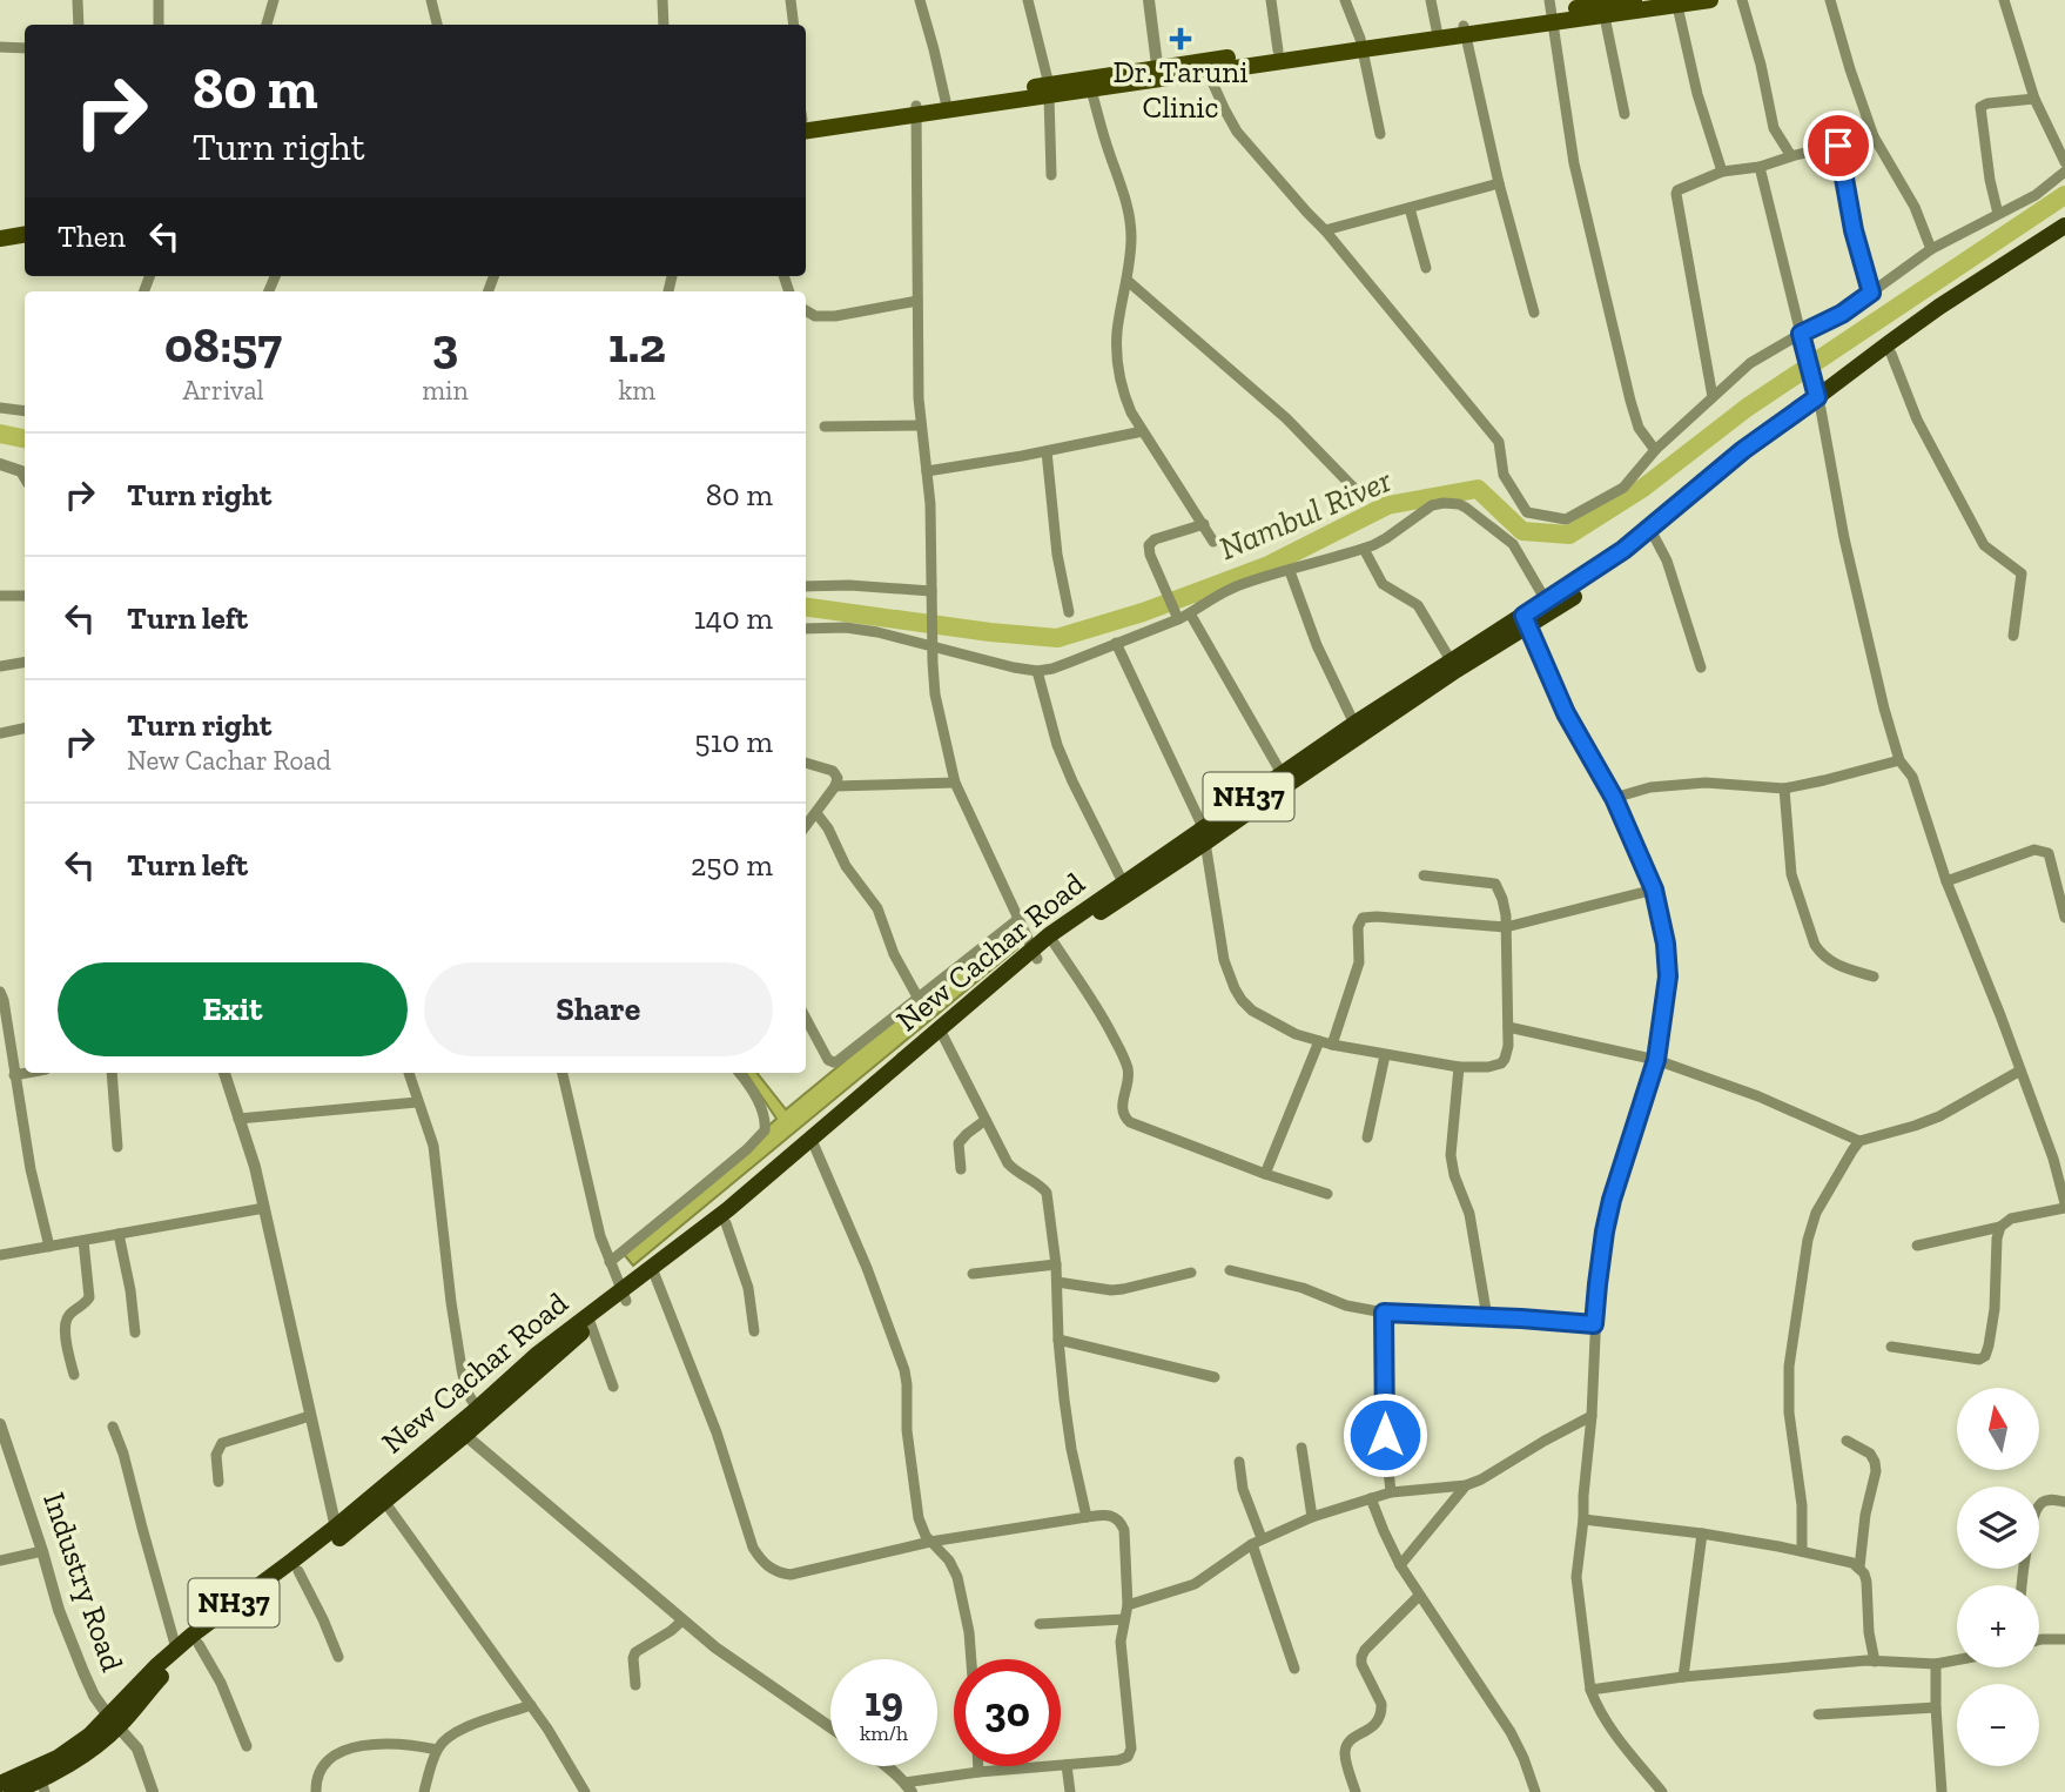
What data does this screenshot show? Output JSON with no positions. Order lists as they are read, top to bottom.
{
  "streets": {
    "highway": ["NH37", "New Cachar Road"],
    "street": ["Industry Road"]
  },
  "crossings": [
    ["New Cachar Road", "Industry Road"]
  ],
  "water": ["Nambul River"],
  "places": {
    "health": ["Dr. Taruni Clinic"]
  },
  "north": "top",
  "page": {
    "turn": ["80 m", "Turn right"],
    "then": "Then",
    "eta": [
      "08:57",
      "Arrival",
      "3",
      "min",
      "1.2",
      "km"
    ],
    "list": [
      {
        "name": "Turn right",
        "value": "80 m"
      },
      {
        "name": "Turn left",
        "value": "140 m"
      },
      {
        "name": "Turn right",
        "note": "New Cachar Road",
        "value": "510 m"
      },
      {
        "name": "Turn left",
        "value": "250 m"
      }
    ],
    "buttons": ["Exit", "Share"],
    "map_buttons": ["+", "−"],
    "speed": "19 km/h",
    "limit": "30"
  }
}
